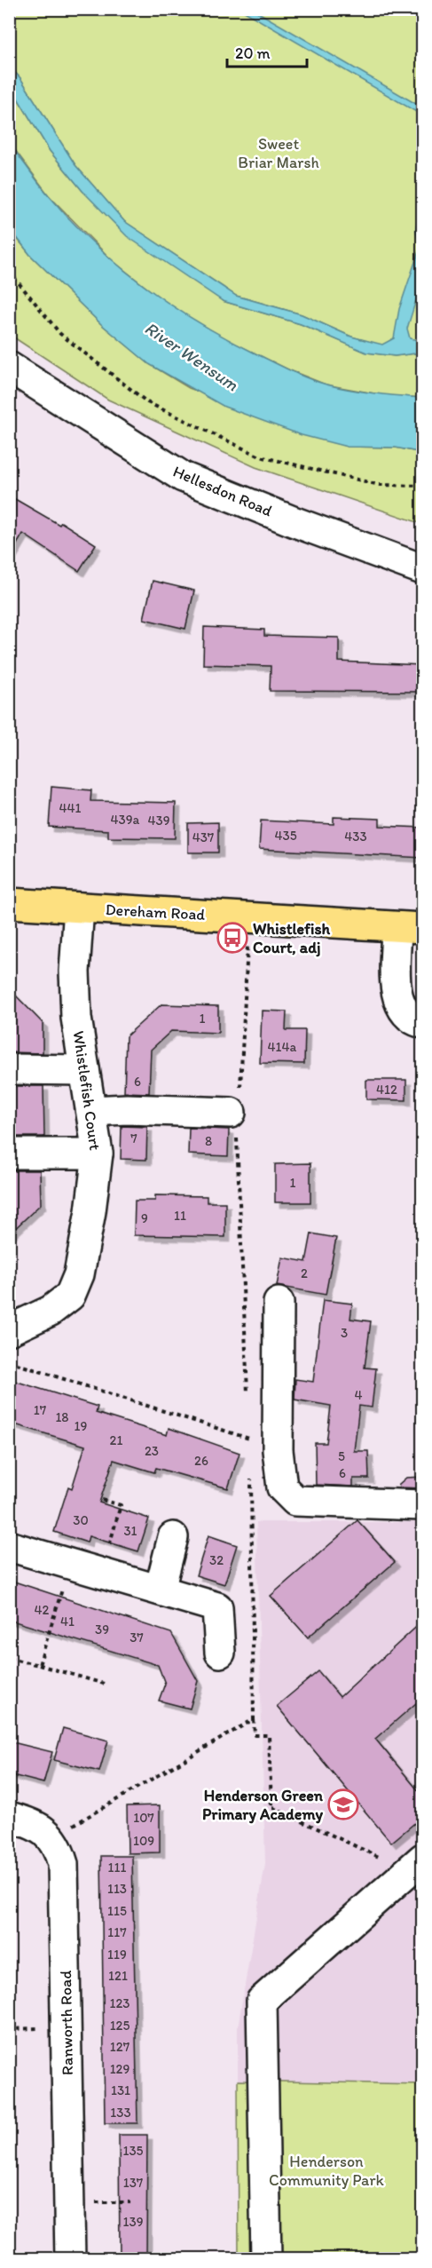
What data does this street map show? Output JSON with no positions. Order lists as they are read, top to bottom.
{
  "streets": {
    "highway": ["Dereham Road"],
    "street": ["Hellesdon Road", "Whistlefish Court", "Ranworth Road"]
  },
  "crossings": [
    ["Dereham Road", "Whistlefish Court"]
  ],
  "water": ["River Wensum"],
  "parks": ["Sweet Briar Marsh", "Henderson Community Park"],
  "places": {
    "bus stop": ["Whistlefish Court, adj"],
    "school or university": ["Henderson Green Primary Academy"]
  },
  "house_numbers": [
    "441",
    "439a",
    "439",
    "435",
    "433",
    "437",
    "1",
    "414a",
    "6",
    "412",
    "7",
    "8",
    "1",
    "11",
    "9",
    "2",
    "3",
    "4",
    "17",
    "18",
    "19",
    "21",
    "23",
    "5",
    "26",
    "6",
    "30",
    "31",
    "32",
    "42",
    "41",
    "39",
    "37",
    "107",
    "109",
    "111",
    "113",
    "115",
    "117",
    "119",
    "121",
    "123",
    "125",
    "127",
    "129",
    "131",
    "133",
    "135",
    "137",
    "139"
  ],
  "scale_bar": "20 m"
}
